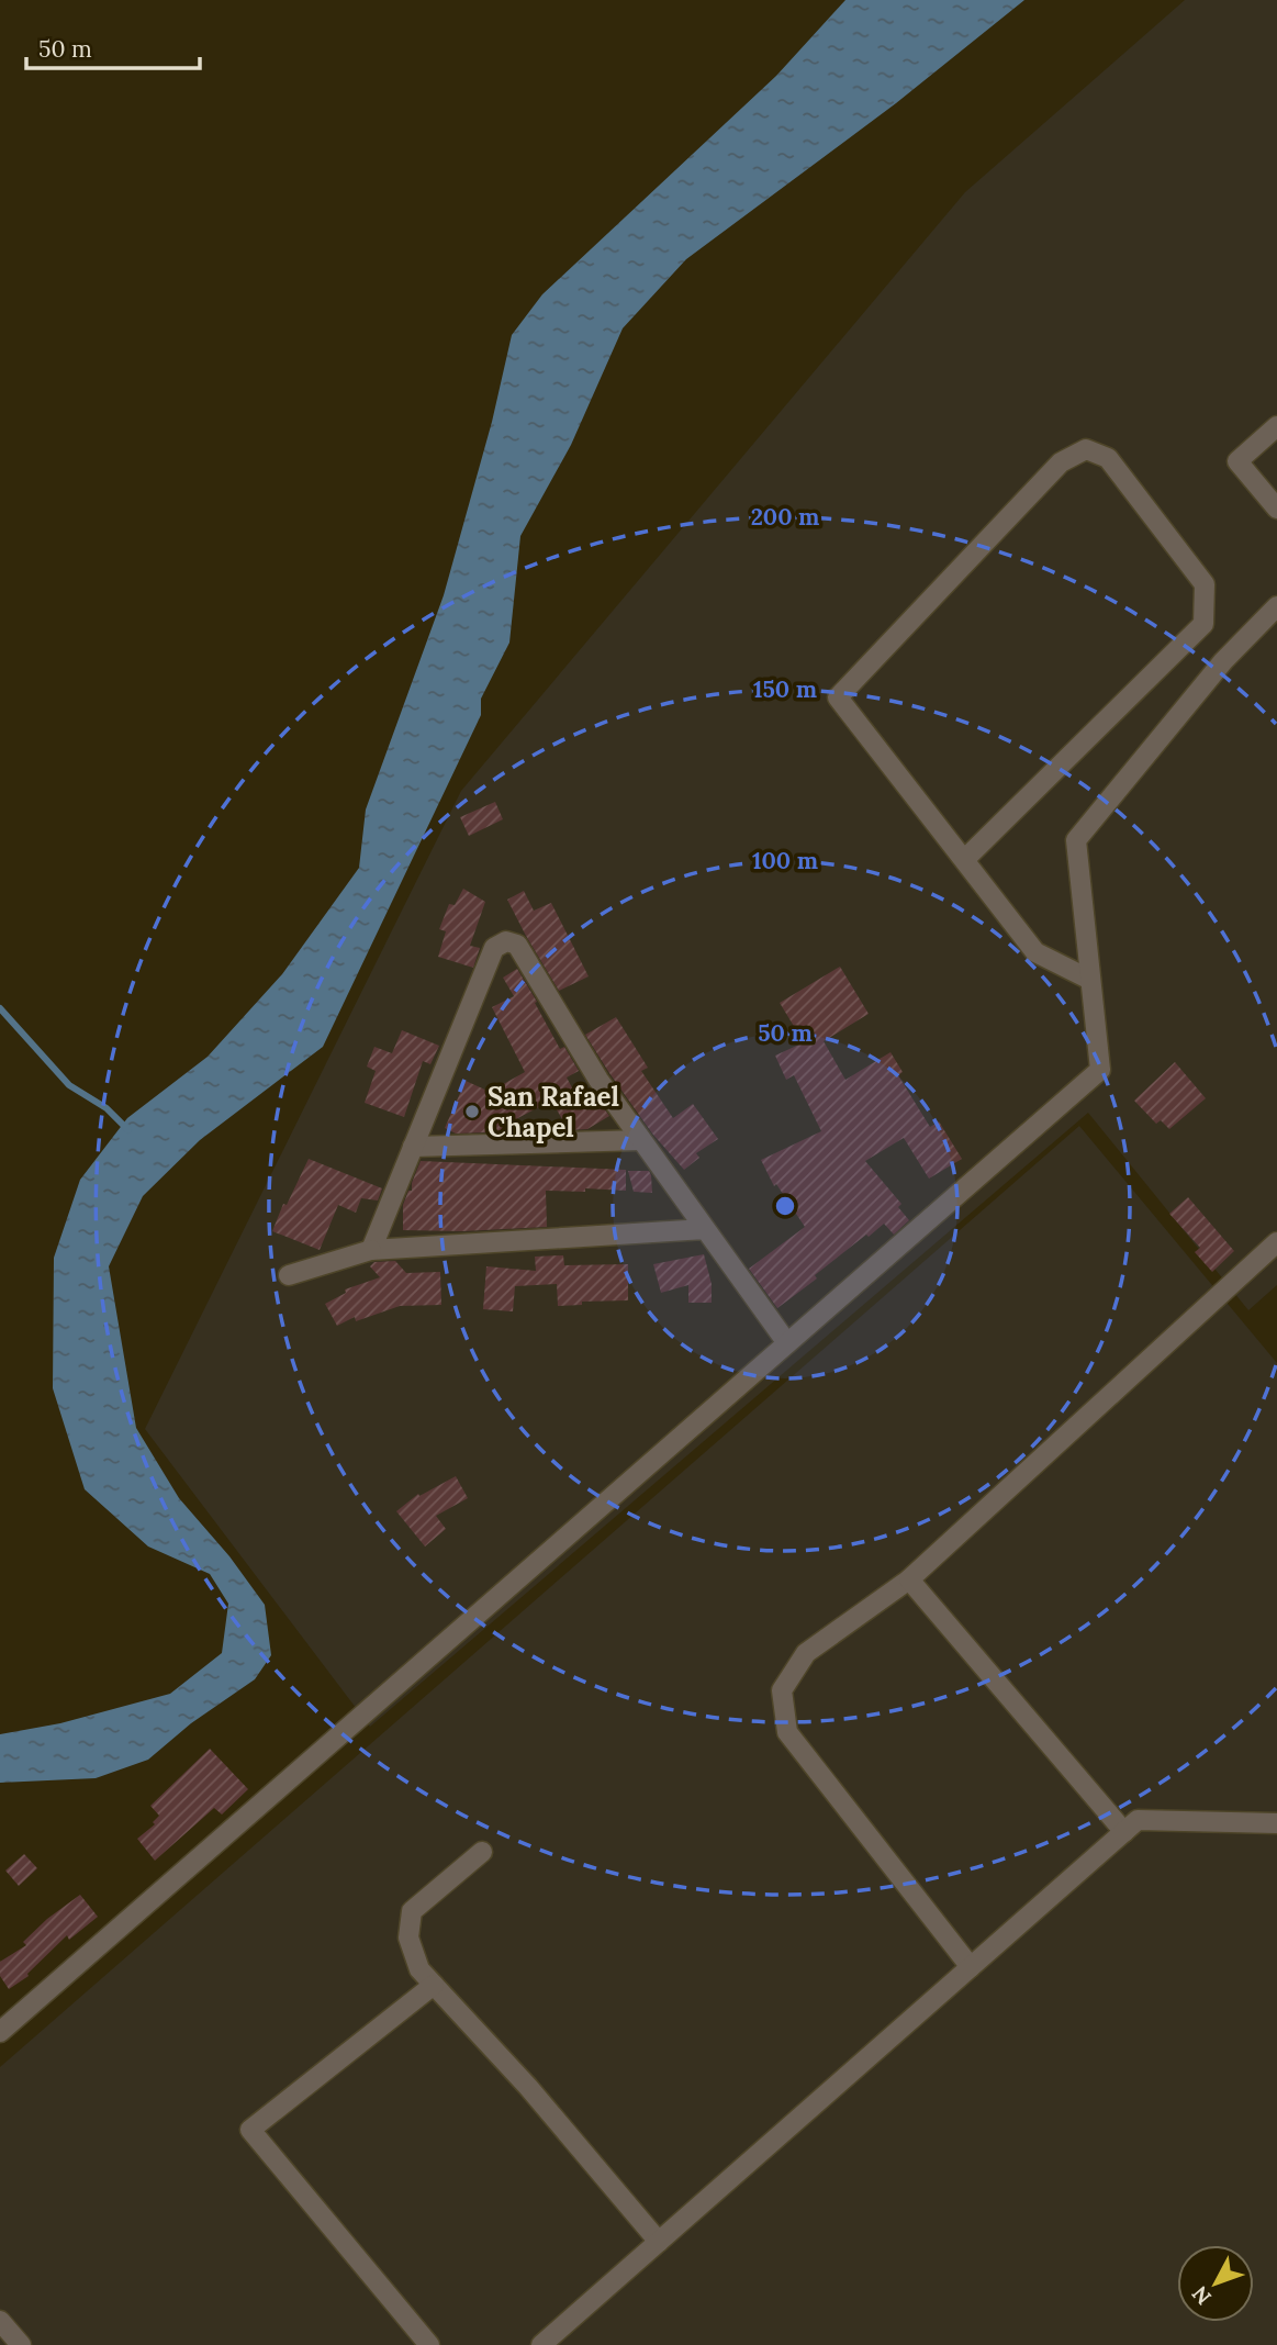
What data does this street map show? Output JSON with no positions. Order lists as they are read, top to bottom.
{
  "places": ["San Rafael Chapel"],
  "scale_bar": "50 m",
  "north": "bottom left",
  "rings": [
    "200 m",
    "150 m",
    "100 m",
    "50 m"
  ]
}
